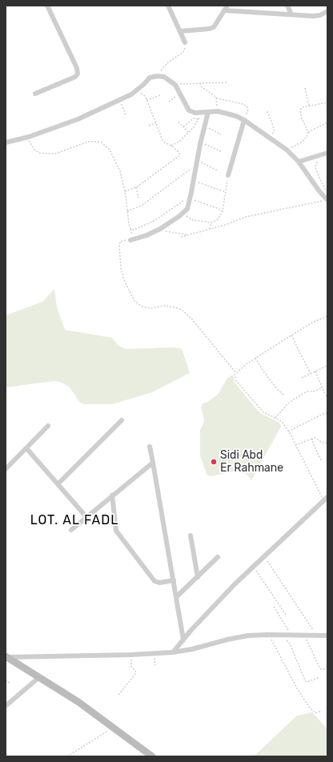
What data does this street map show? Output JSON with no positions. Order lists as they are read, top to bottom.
{
  "districts": ["LOT. AL FADL"],
  "places": ["Sidi Abd Er Rahmane"]
}
